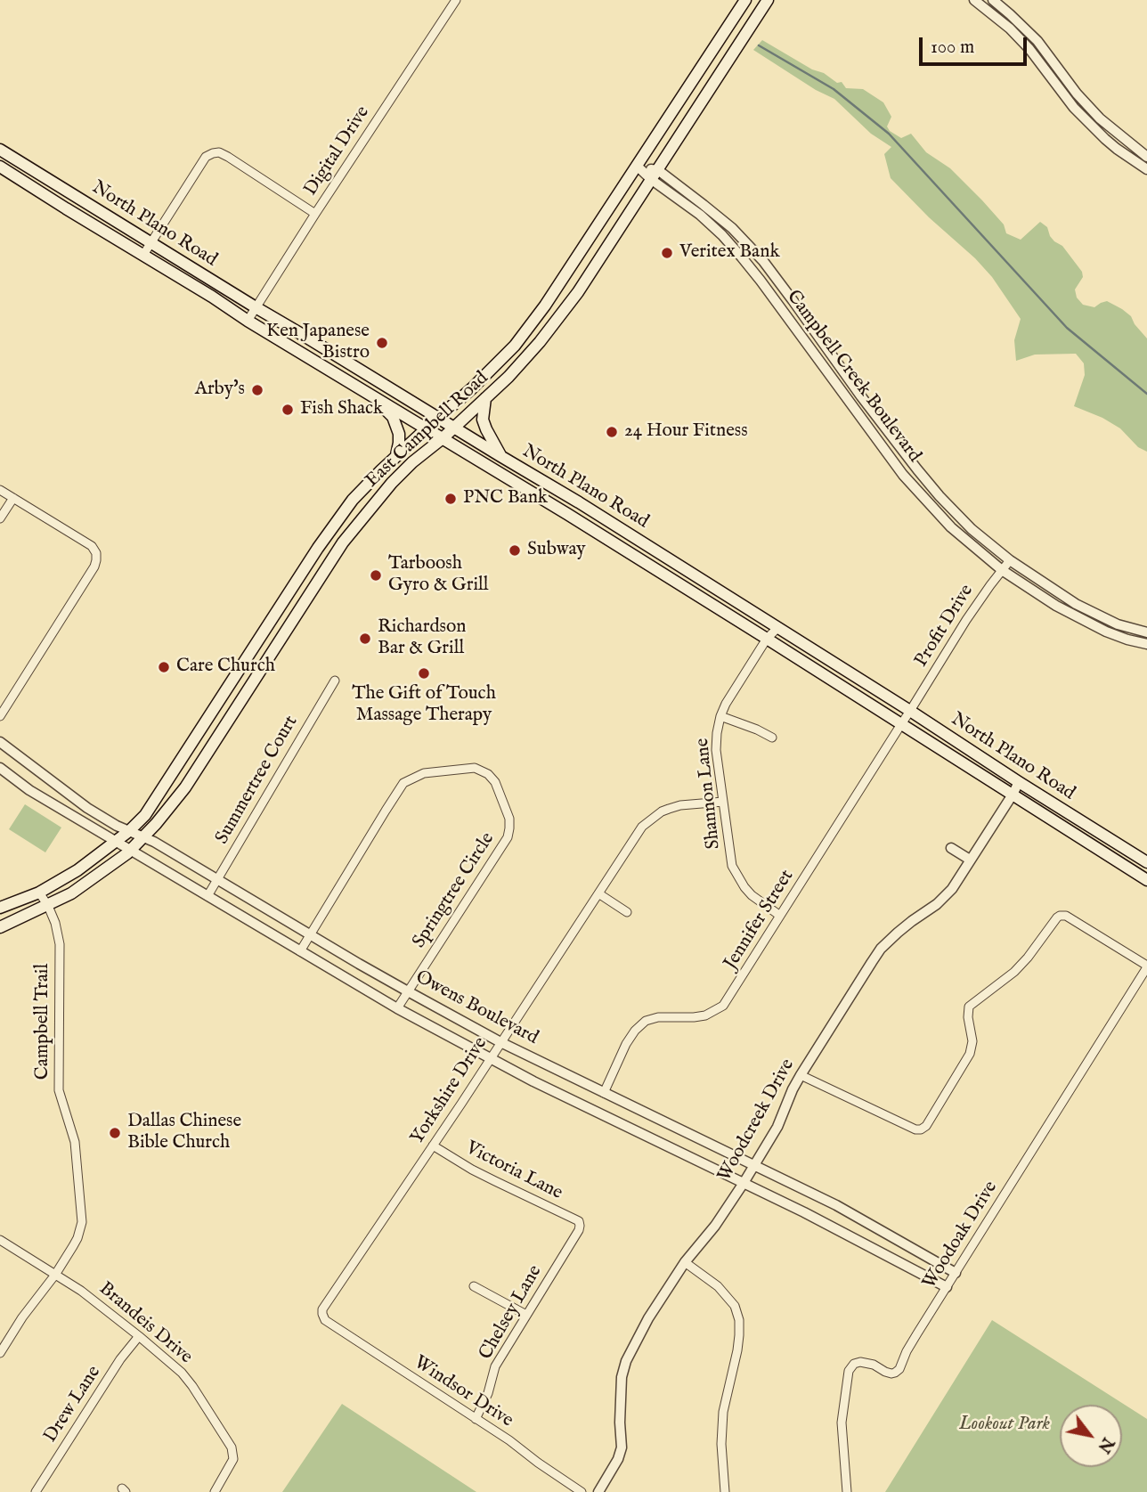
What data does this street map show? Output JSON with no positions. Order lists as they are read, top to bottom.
{
  "streets": {
    "main road": ["North Plano Road", "East Campbell Road"],
    "street": [
      "Digital Drive",
      "Campbell Creek Boulevard",
      "Profit Drive",
      "Summertree Court",
      "Shannon Lane",
      "Springtree Circle",
      "Jennifer Street",
      "Owens Boulevard",
      "Campbell Trail",
      "Yorkshire Drive",
      "Woodcreek Drive",
      "Victoria Lane",
      "Woodoak Drive",
      "Chelsey Lane",
      "Brandeis Drive",
      "Windsor Drive",
      "Drew Lane"
    ]
  },
  "crossings": [
    ["Digital Drive", "North Plano Road"],
    ["North Plano Road", "East Campbell Road"],
    ["North Plano Road", "Profit Drive"],
    ["North Plano Road", "Shannon Lane"],
    ["North Plano Road", "Jennifer Street"],
    ["North Plano Road", "Woodcreek Drive"],
    ["Campbell Creek Boulevard", "East Campbell Road"],
    ["Campbell Creek Boulevard", "Profit Drive"],
    ["East Campbell Road", "Owens Boulevard"],
    ["East Campbell Road", "Campbell Trail"],
    ["Profit Drive", "Jennifer Street"],
    ["Summertree Court", "Owens Boulevard"],
    ["Shannon Lane", "Jennifer Street"],
    ["Shannon Lane", "Yorkshire Drive"],
    ["Springtree Circle", "Owens Boulevard"],
    ["Jennifer Street", "Owens Boulevard"],
    ["Owens Boulevard", "Yorkshire Drive"],
    ["Owens Boulevard", "Woodcreek Drive"],
    ["Owens Boulevard", "Woodoak Drive"],
    ["Campbell Trail", "Brandeis Drive"],
    ["Yorkshire Drive", "Victoria Lane"],
    ["Yorkshire Drive", "Windsor Drive"],
    ["Victoria Lane", "Chelsey Lane"],
    ["Chelsey Lane", "Windsor Drive"],
    ["Brandeis Drive", "Drew Lane"]
  ],
  "parks": ["Lookout Park"],
  "places": [
    "Veritex Bank",
    "Ken Japanese Bistro",
    "Arby's",
    "Fish Shack",
    "24 Hour Fitness",
    "PNC Bank",
    "Subway",
    "Tarboosh Gyro & Grill",
    "Richardson Bar & Grill",
    "Care Church",
    "The Gift of Touch Massage Therapy",
    "Dallas Chinese Bible Church"
  ],
  "scale_bar": "100 m",
  "north": "bottom right"
}
